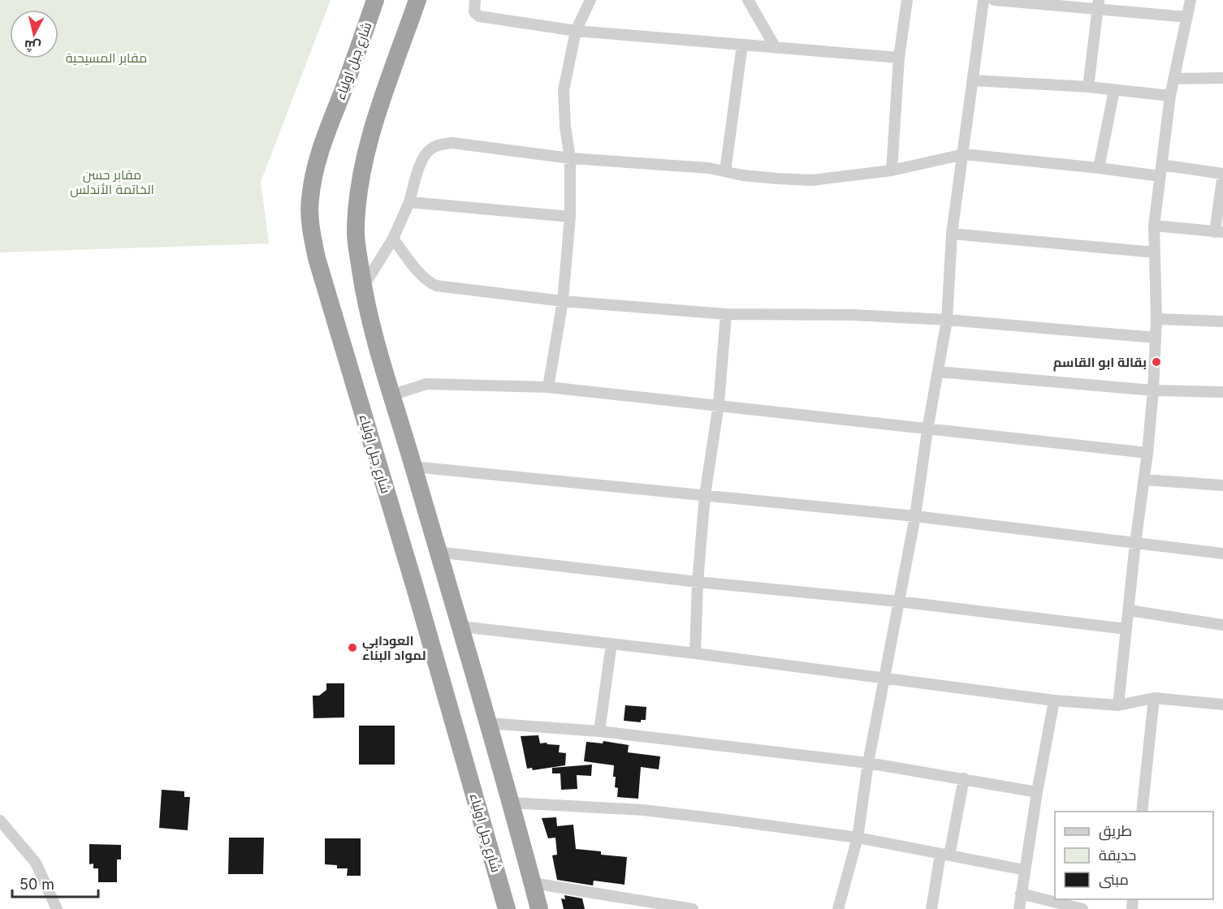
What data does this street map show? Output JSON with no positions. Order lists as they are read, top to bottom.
{
  "streets": {
    "highway": ["شارع جبل اولياء"]
  },
  "parks": ["مقابر المسيحية", "مقابر حسن الخاتمة الأندلس"],
  "places": ["بقالة ابو القاسم", "العودابي لمواد البناء"],
  "legend": ["طريق", "حديقة", "مبنى"],
  "scale_bar": "50 m",
  "north": "bottom"
}
